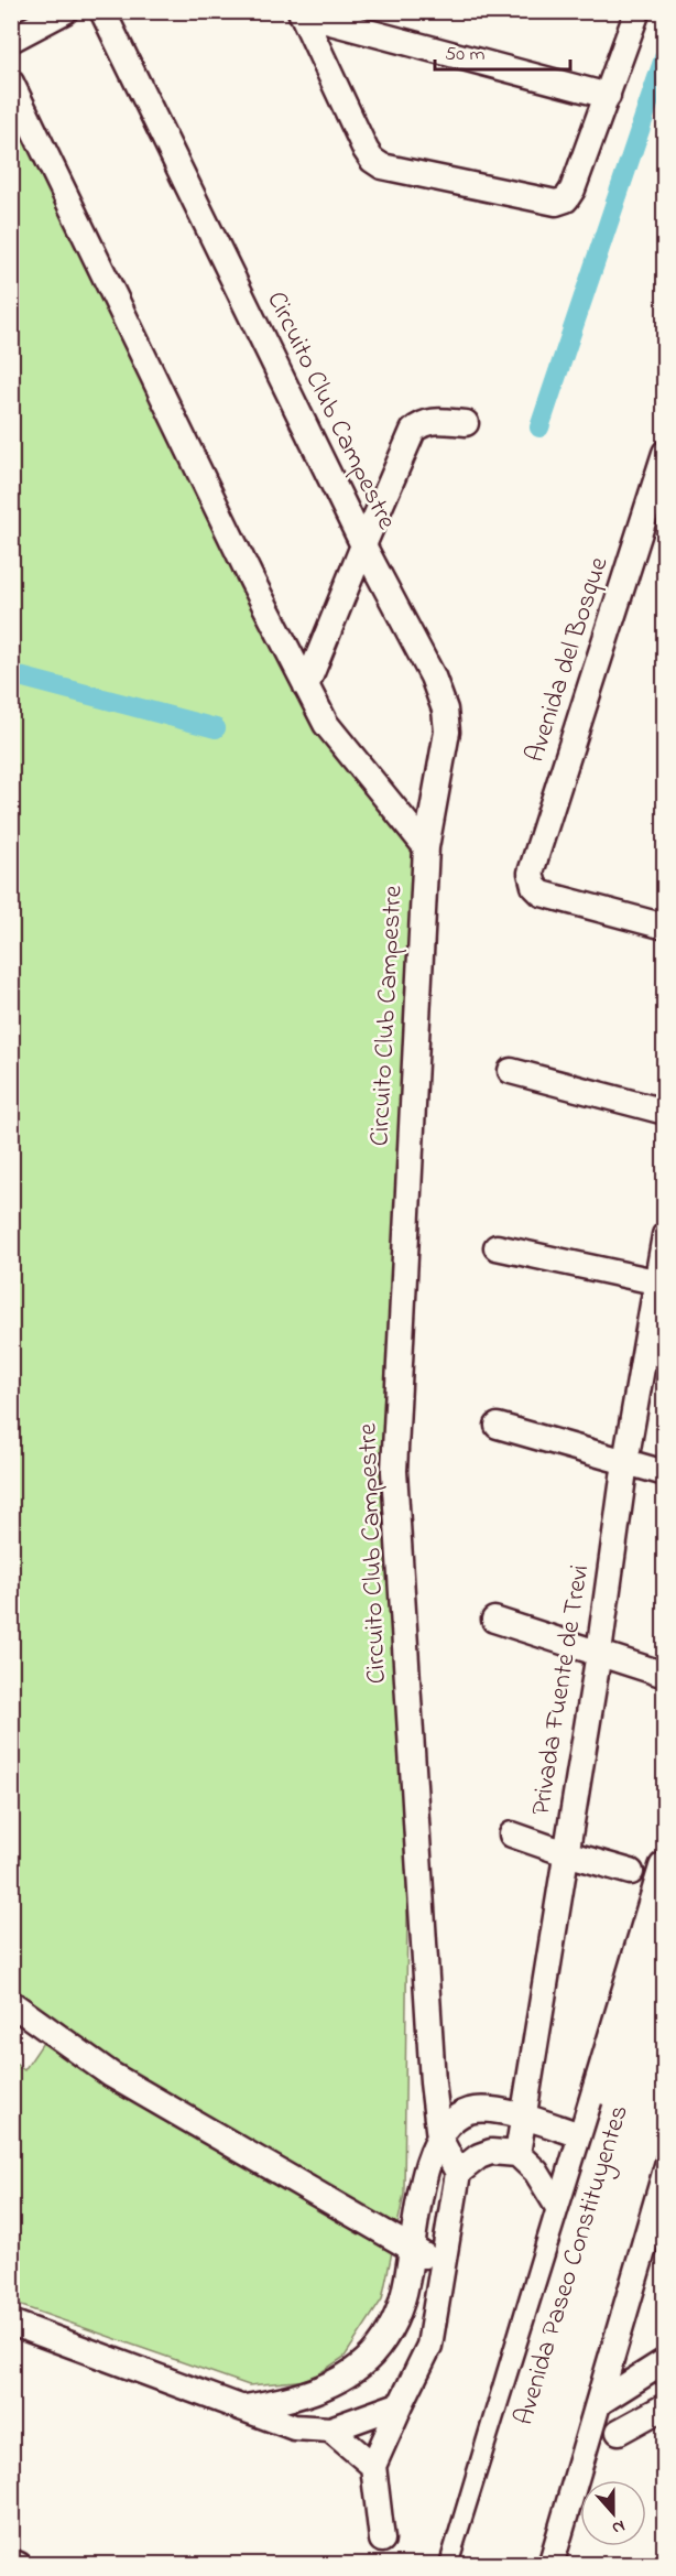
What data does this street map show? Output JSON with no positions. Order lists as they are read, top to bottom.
{
  "streets": {
    "highway": ["Avenida Paseo Constituyentes"],
    "street": ["Circuito Club Campestre", "Avenida del Bosque", "Privada Fuente de Trevi"]
  },
  "scale_bar": "50 m",
  "north": "bottom"
}
